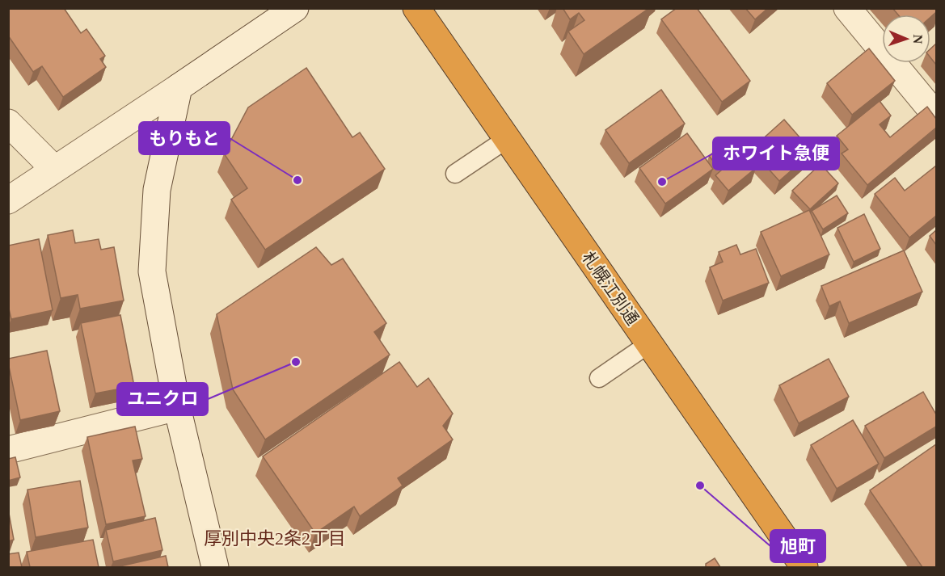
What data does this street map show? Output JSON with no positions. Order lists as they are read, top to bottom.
{
  "streets": {
    "highway": ["札幌江別通"]
  },
  "districts": ["厚別中央2条2丁目"],
  "places": [
    "もりもと",
    "ホワイト急便",
    "ユニクロ",
    "旭町"
  ],
  "north": "right"
}
